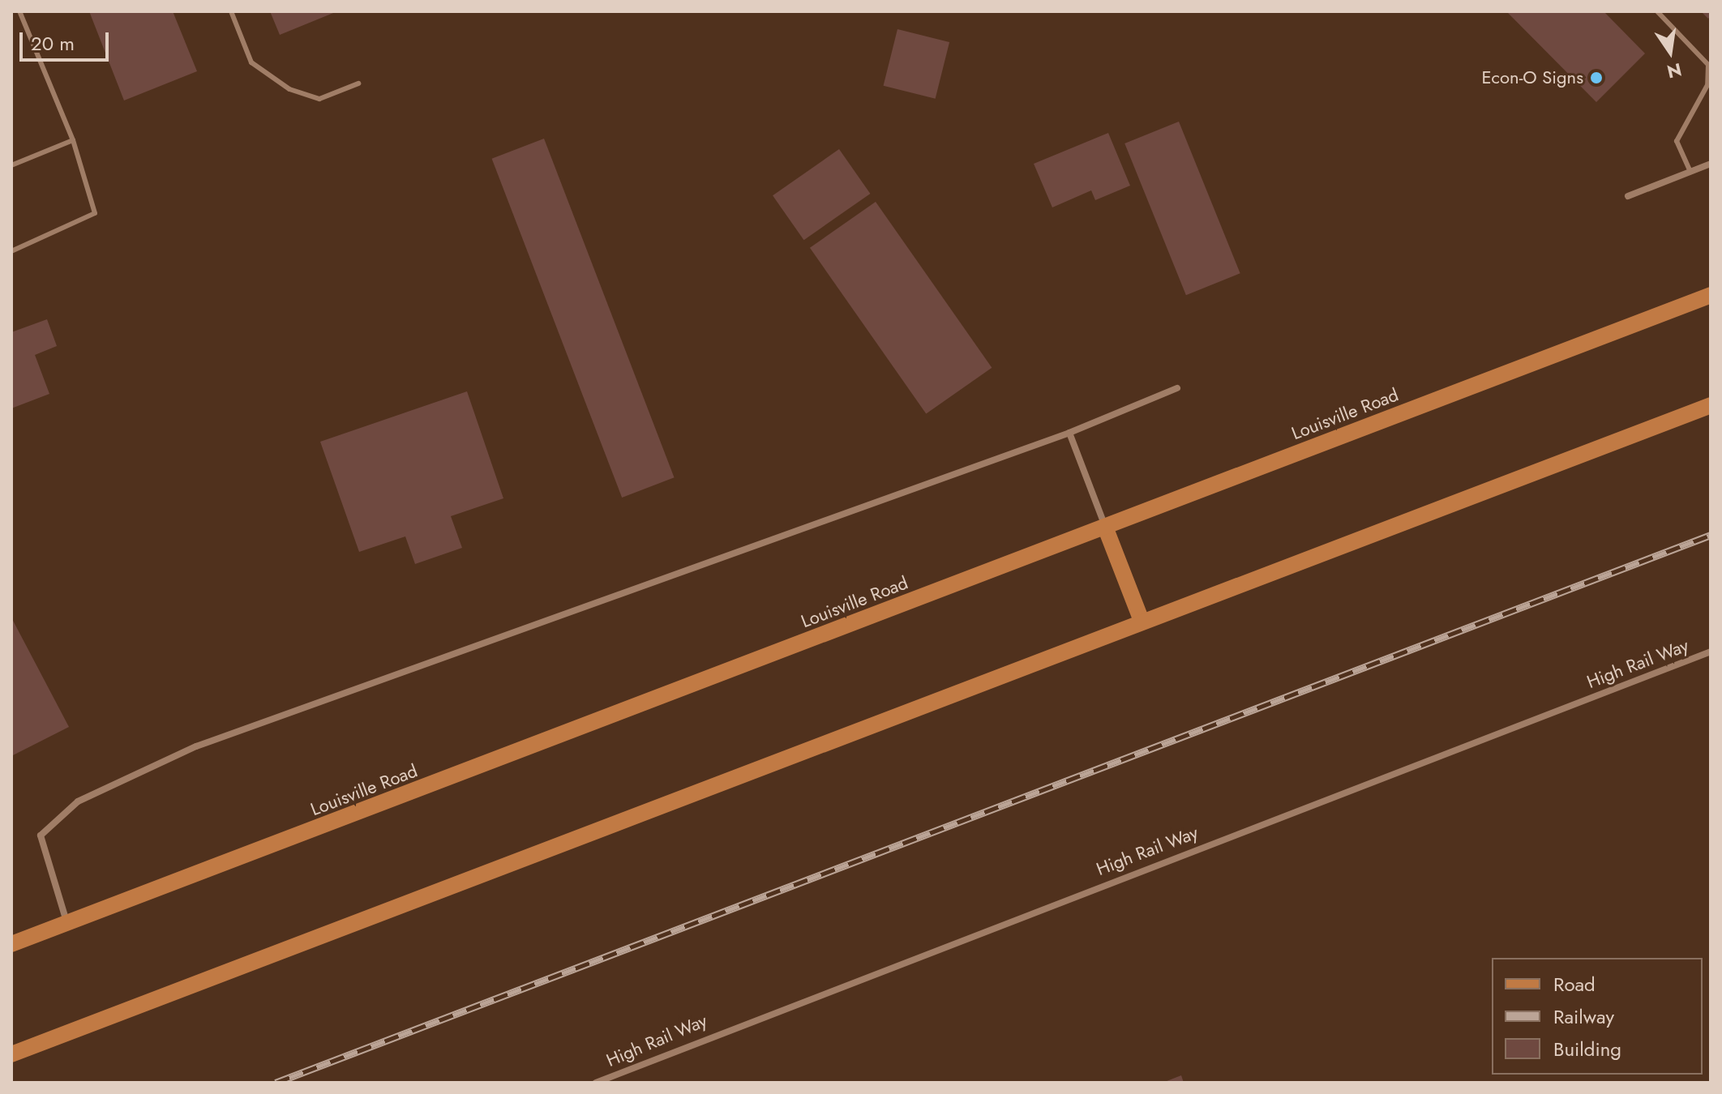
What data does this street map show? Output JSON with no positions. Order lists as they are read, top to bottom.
{
  "streets": {
    "main road": ["Louisville Road"],
    "street": ["High Rail Way"]
  },
  "places": ["Econ-O Signs"],
  "legend": ["Road", "Railway", "Building"],
  "scale_bar": "20 m",
  "north": "bottom"
}
